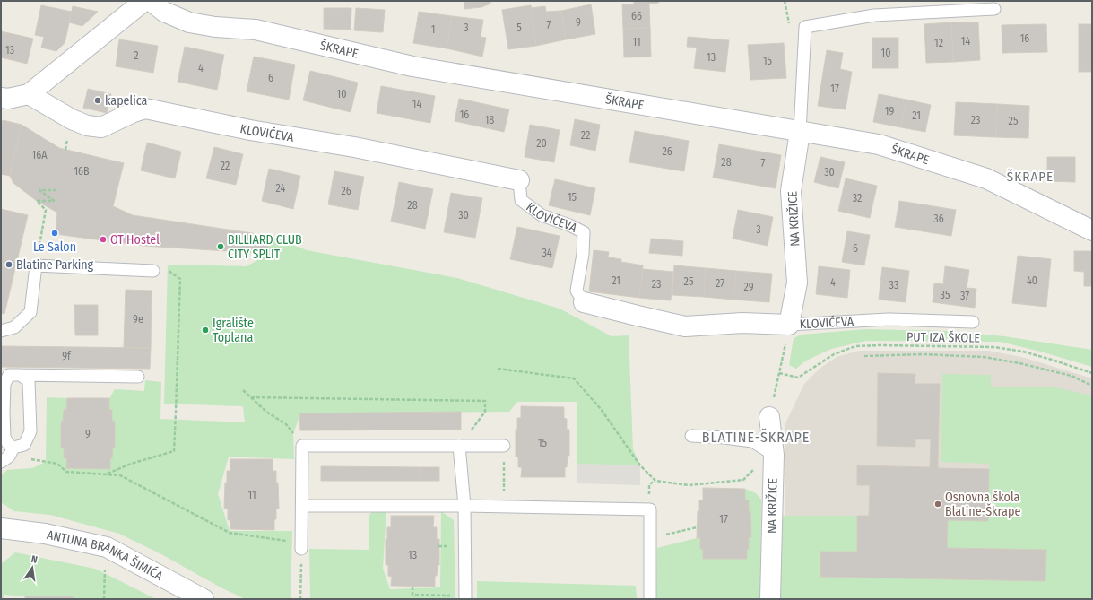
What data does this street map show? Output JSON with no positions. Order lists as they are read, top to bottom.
{
  "streets": {
    "street": [
      "ŠKRAPE",
      "KLOVIĆEVA",
      "NA KRIŽICE",
      "ANTUNA BRANKA ŠIMIĆA"
    ],
    "path": ["PUT IZA ŠKOLE"]
  },
  "crossings": [
    ["ŠKRAPE", "NA KRIŽICE"],
    ["KLOVIĆEVA", "NA KRIŽICE"]
  ],
  "districts": ["ŠKRAPE", "BLATINE-ŠKRAPE"],
  "places": [
    "kapelica",
    "Le Salon",
    "OT Hostel",
    "BILLIARD CLUB CITY SPLIT",
    "Blatine Parking",
    "Igralište Toplana",
    "Osnovna škola Blatine-Škrape"
  ],
  "house_numbers": [
    "66",
    "9",
    "7",
    "3",
    "5",
    "1",
    "16",
    "14",
    "11",
    "12",
    "13",
    "10",
    "2",
    "13",
    "15",
    "4",
    "6",
    "17",
    "10",
    "14",
    "19",
    "16",
    "21",
    "18",
    "23",
    "25",
    "22",
    "20",
    "26",
    "16A",
    "28",
    "7",
    "22",
    "16B",
    "30",
    "24",
    "26",
    "15",
    "32",
    "28",
    "30",
    "36",
    "3",
    "6",
    "34",
    "21",
    "40",
    "25",
    "4",
    "27",
    "23",
    "33",
    "29",
    "35",
    "37",
    "9e",
    "9f",
    "9",
    "15",
    "11",
    "17",
    "13"
  ],
  "north": "top"
}
